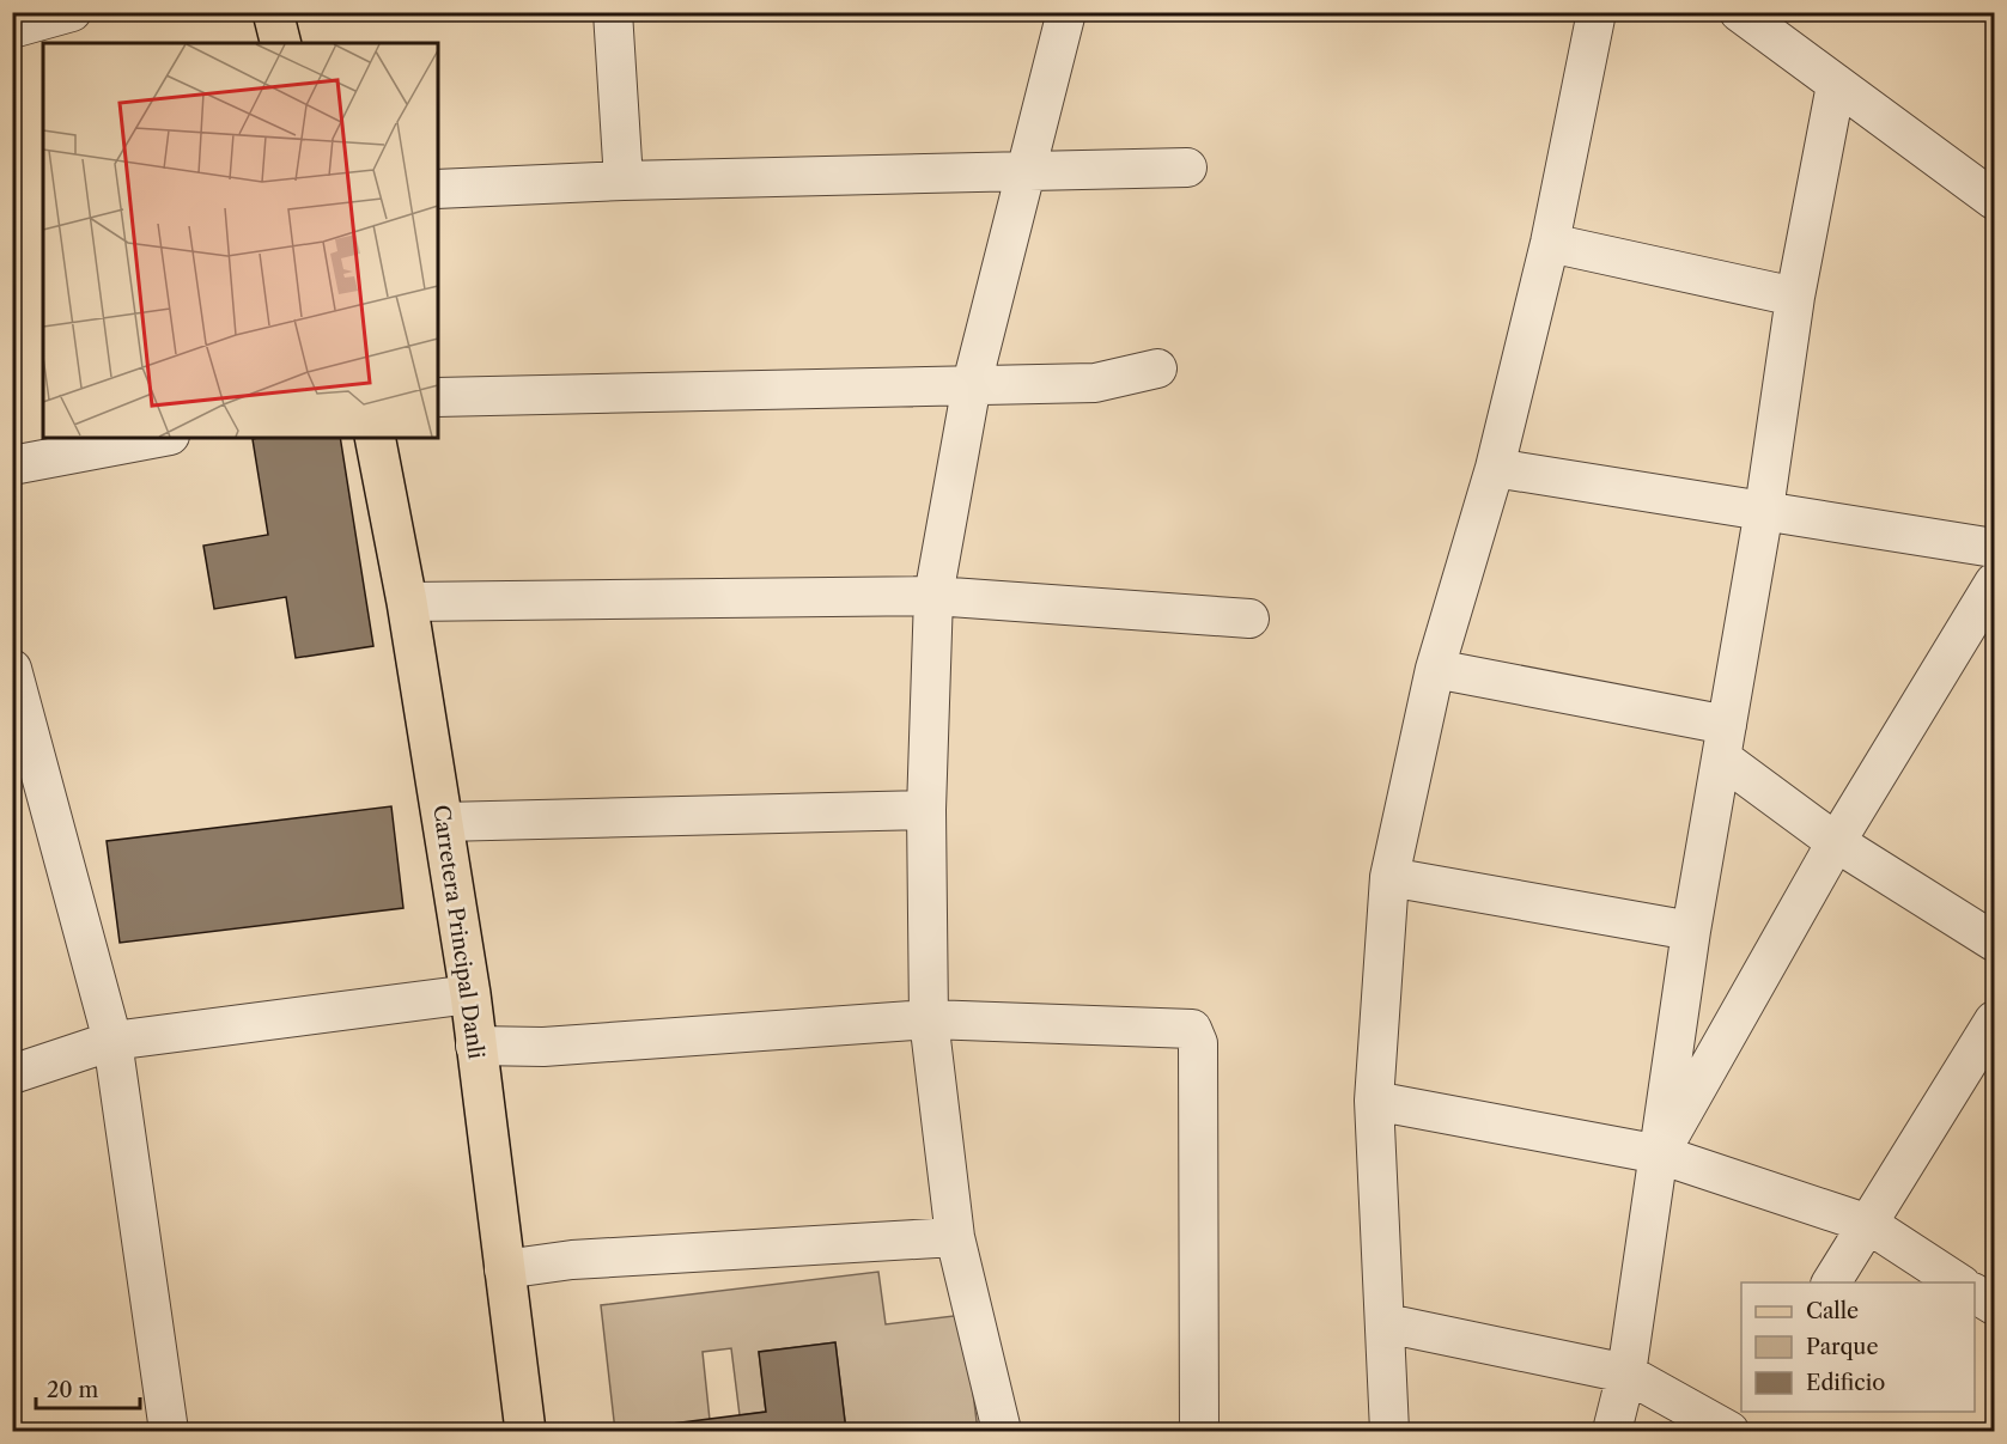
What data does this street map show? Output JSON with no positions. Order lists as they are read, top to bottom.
{
  "streets": {
    "main road": ["Carretera Principal Danli"]
  },
  "legend": ["Calle", "Parque", "Edificio"],
  "scale_bar": "20 m"
}
